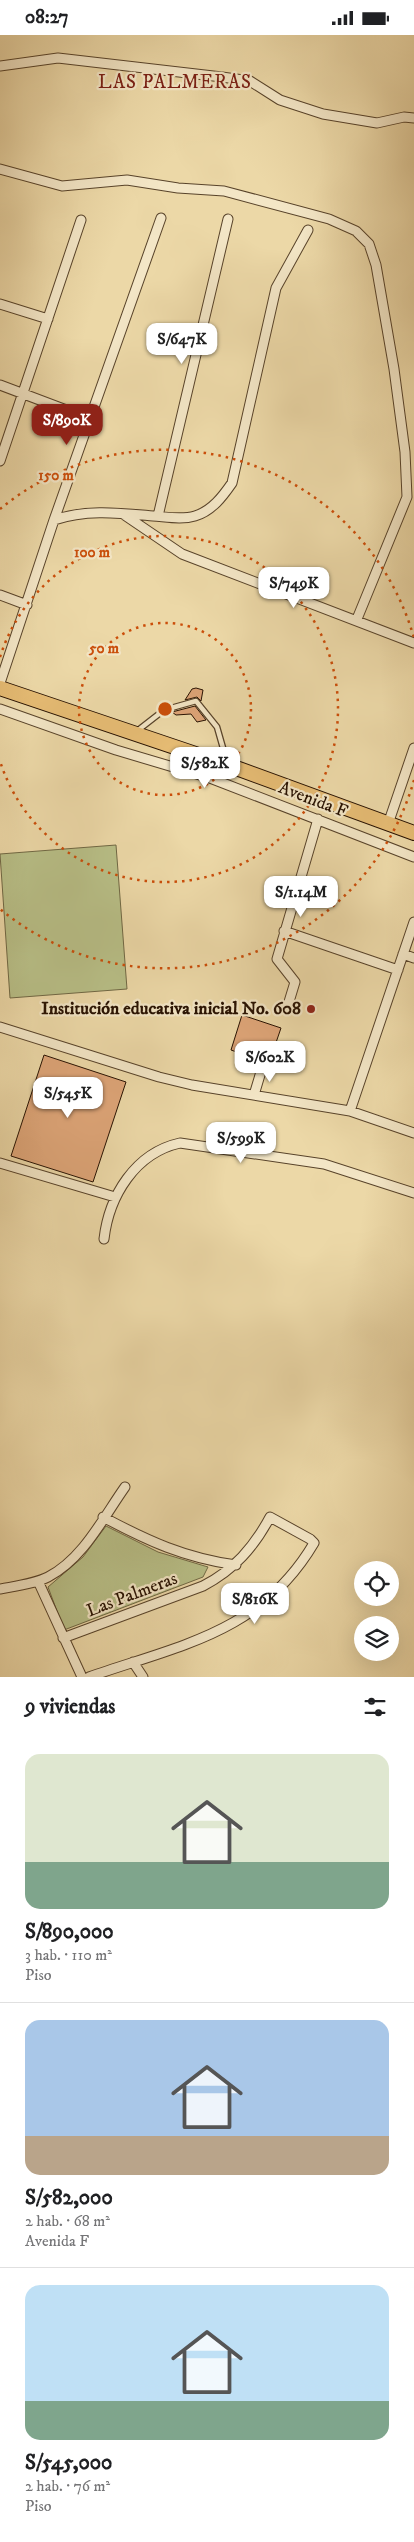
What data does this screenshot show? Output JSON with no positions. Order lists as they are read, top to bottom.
{
  "streets": {
    "street": ["Avenida F", "Las Palmeras"]
  },
  "districts": ["LAS PALMERAS"],
  "places": ["Institución educativa inicial No. 608"],
  "page": {
    "status": "08:27",
    "price": [
      "S/647K",
      "S/890K",
      "S/749K",
      "S/582K",
      "S/1.14M",
      "S/602K",
      "S/545K",
      "S/599K",
      "S/816K"
    ],
    "heading": "9 viviendas",
    "list": [
      {
        "name": "S/890,000",
        "note": "3 hab. · 110 m² · Piso"
      },
      {
        "name": "S/582,000",
        "note": "2 hab. · 68 m² · Avenida F"
      },
      {
        "name": "S/545,000",
        "note": "2 hab. · 76 m² · Piso"
      }
    ]
  },
  "rings": ["150 m", "100 m", "50 m"]
}
